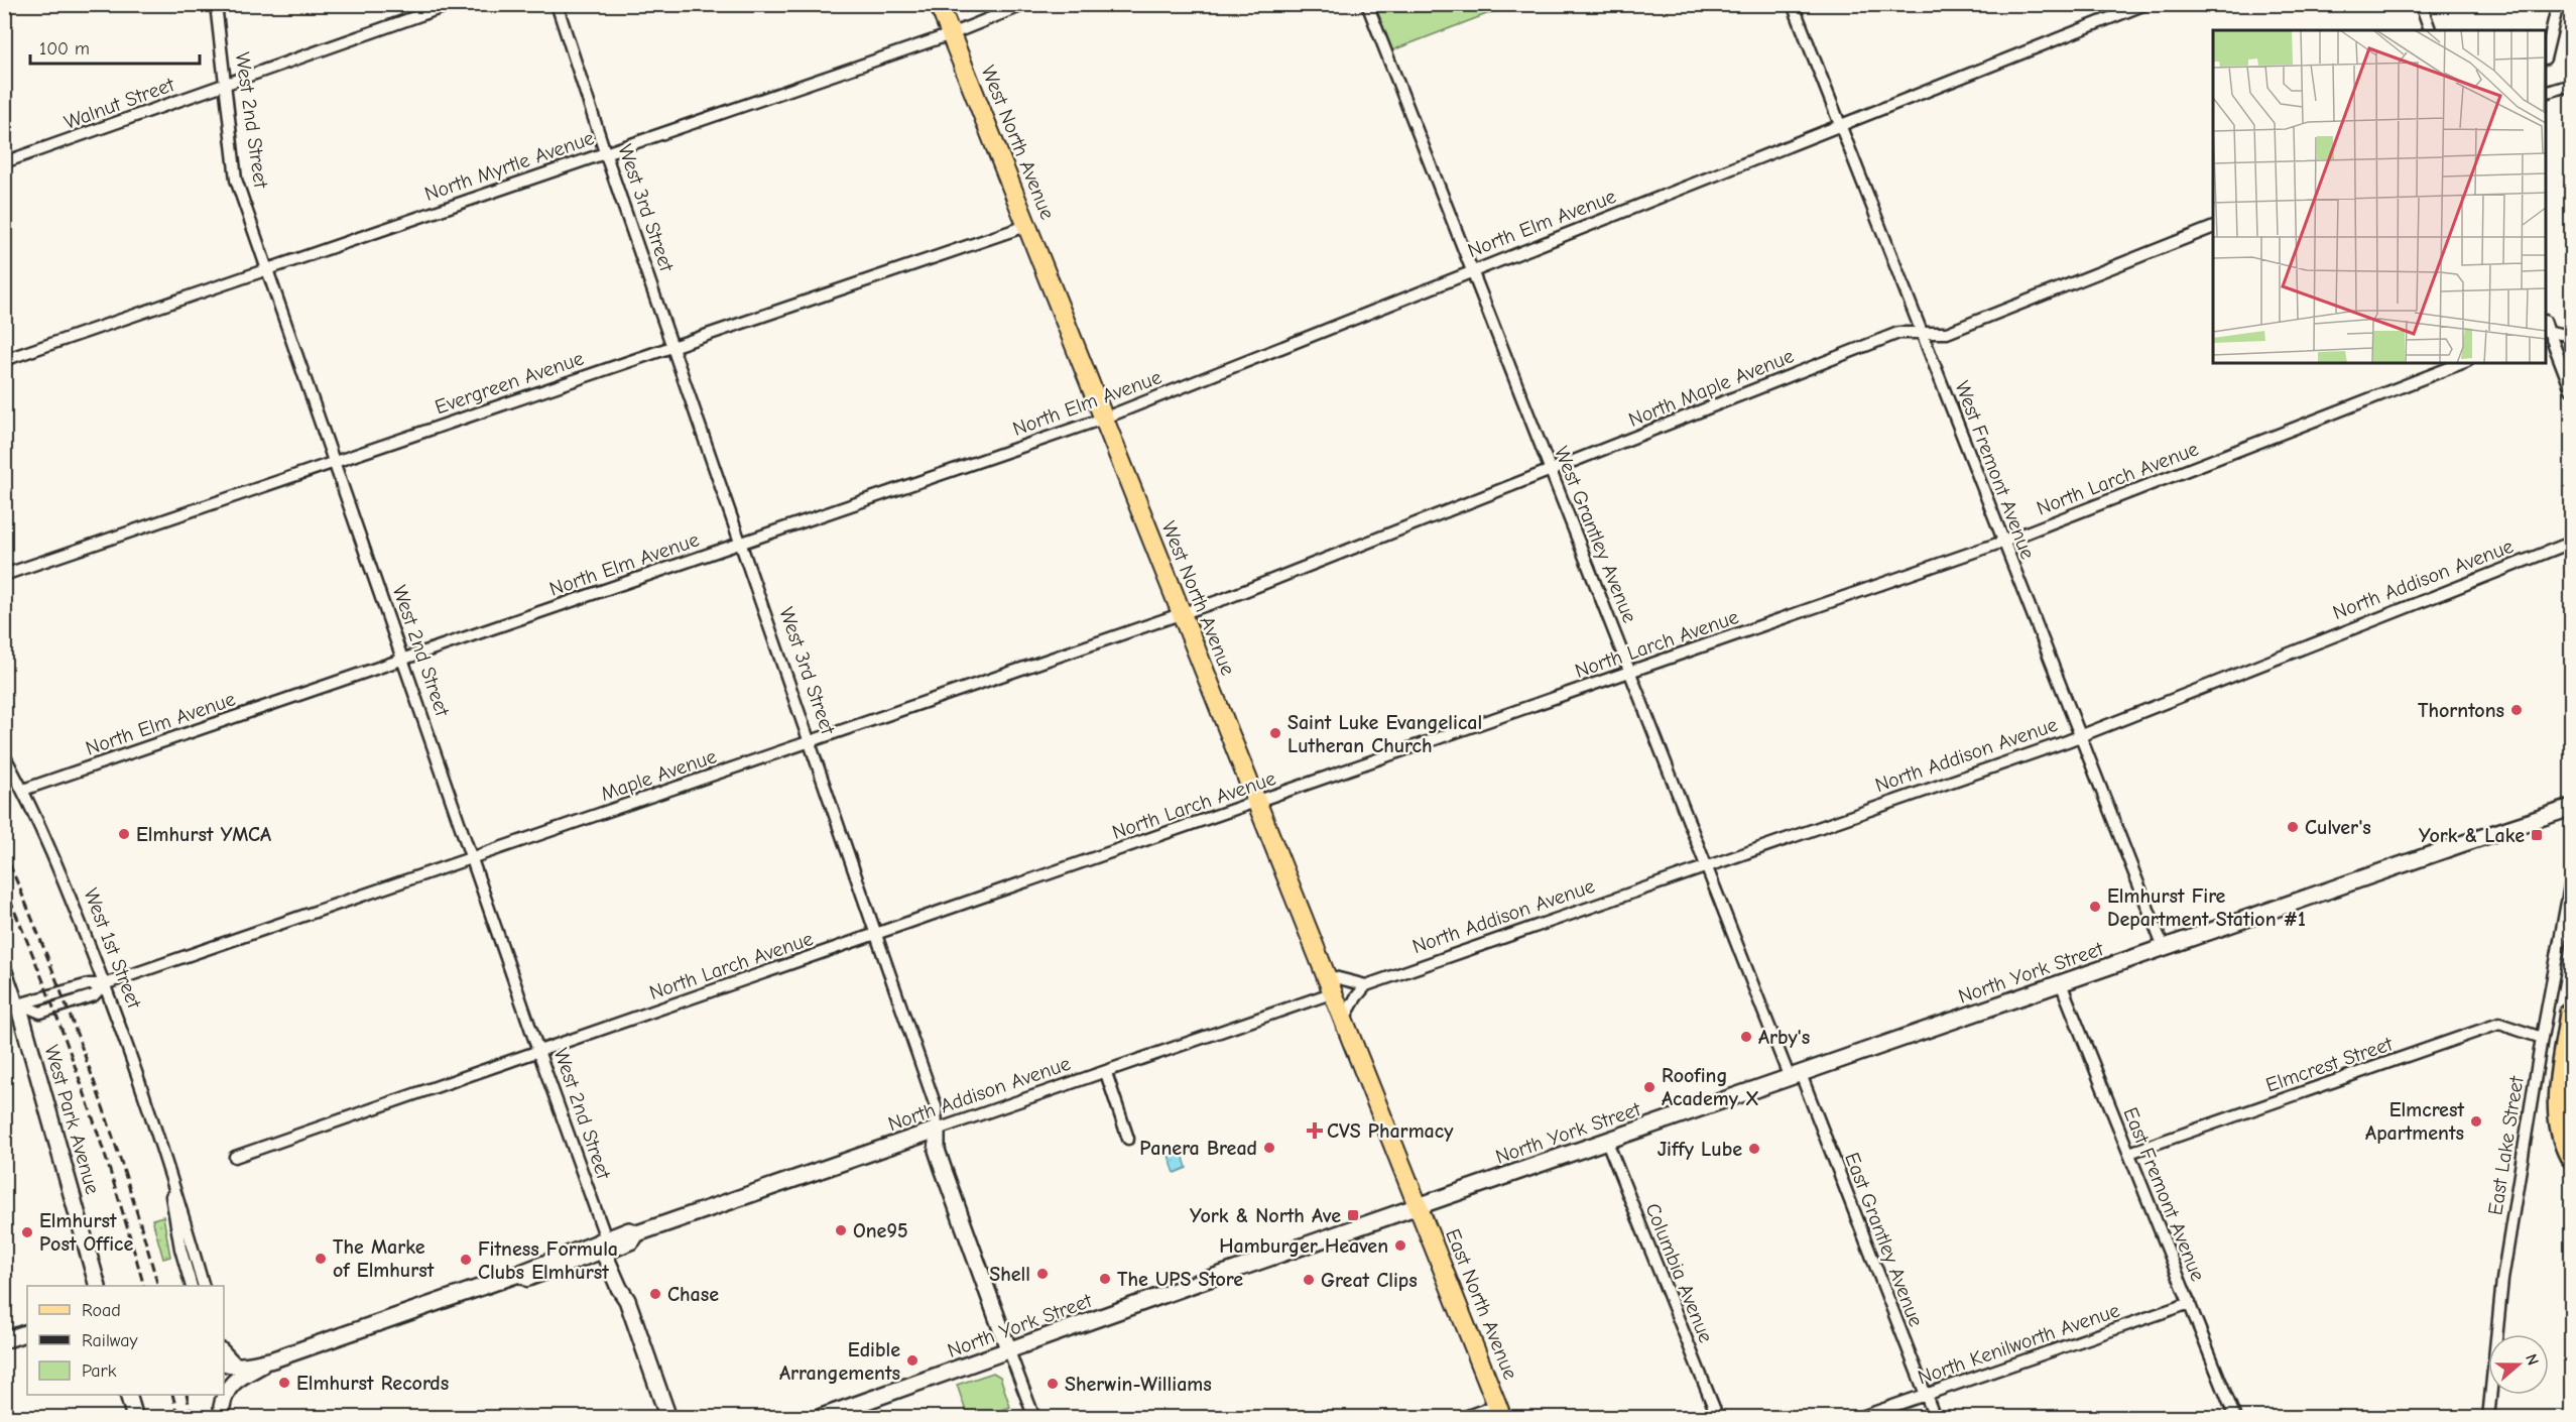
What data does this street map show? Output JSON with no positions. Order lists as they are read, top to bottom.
{
  "streets": {
    "main road": [
      "West 2nd Street",
      "West North Avenue",
      "West 3rd Street",
      "North Addison Avenue",
      "North York Street",
      "West Park Avenue",
      "East North Avenue"
    ],
    "street": [
      "Walnut Street",
      "North Myrtle Avenue",
      "North Elm Avenue",
      "Evergreen Avenue",
      "North Maple Avenue",
      "West Fremont Avenue",
      "North Larch Avenue",
      "West Grantley Avenue",
      "Maple Avenue",
      "West 1st Street",
      "Elmcrest Street",
      "East Lake Street",
      "East Fremont Avenue",
      "East Grantley Avenue",
      "Columbia Avenue",
      "North Kenilworth Avenue"
    ]
  },
  "crossings": [
    ["Walnut Street", "West 2nd Street"],
    ["West 2nd Street", "North Myrtle Avenue"],
    ["West 2nd Street", "North Elm Avenue"],
    ["West 2nd Street", "Evergreen Avenue"],
    ["West 2nd Street", "North Larch Avenue"],
    ["West 2nd Street", "North Addison Avenue"],
    ["West 2nd Street", "Maple Avenue"],
    ["West North Avenue", "North Myrtle Avenue"],
    ["West North Avenue", "North Elm Avenue"],
    ["West North Avenue", "Evergreen Avenue"],
    ["West North Avenue", "North Larch Avenue"],
    ["West North Avenue", "North Addison Avenue"],
    ["West North Avenue", "Maple Avenue"],
    ["West North Avenue", "North York Street"],
    ["West North Avenue", "East North Avenue"],
    ["North Myrtle Avenue", "West 3rd Street"],
    ["West 3rd Street", "North Elm Avenue"],
    ["West 3rd Street", "Evergreen Avenue"],
    ["West 3rd Street", "North Larch Avenue"],
    ["West 3rd Street", "North Addison Avenue"],
    ["West 3rd Street", "Maple Avenue"],
    ["West 3rd Street", "North York Street"],
    ["North Elm Avenue", "West Fremont Avenue"],
    ["North Elm Avenue", "West Grantley Avenue"],
    ["North Elm Avenue", "West 1st Street"],
    ["North Maple Avenue", "West Fremont Avenue"],
    ["North Maple Avenue", "West Grantley Avenue"],
    ["North Maple Avenue", "Maple Avenue"],
    ["West Fremont Avenue", "North Larch Avenue"],
    ["West Fremont Avenue", "North Addison Avenue"],
    ["West Fremont Avenue", "North York Street"],
    ["North Larch Avenue", "West Grantley Avenue"],
    ["West Grantley Avenue", "North Addison Avenue"],
    ["West Grantley Avenue", "North York Street"],
    ["West Grantley Avenue", "East Grantley Avenue"],
    ["Maple Avenue", "West 1st Street"],
    ["Maple Avenue", "West Park Avenue"],
    ["North York Street", "East Fremont Avenue"],
    ["North York Street", "East Grantley Avenue"],
    ["North York Street", "Columbia Avenue"],
    ["North York Street", "East North Avenue"],
    ["Elmcrest Street", "East Lake Street"],
    ["Elmcrest Street", "East Fremont Avenue"],
    ["East Fremont Avenue", "North Kenilworth Avenue"],
    ["East Grantley Avenue", "North Kenilworth Avenue"]
  ],
  "places": {
    "other": [
      "Thorntons",
      "Saint Luke Evangelical Lutheran Church",
      "Culver's",
      "Elmhurst YMCA",
      "Elmhurst Fire Department Station #1",
      "Arby's",
      "Roofing Academy X",
      "Elmcrest Apartments",
      "Panera Bread",
      "Jiffy Lube",
      "One95",
      "Elmhurst Post Office",
      "Hamburger Heaven",
      "The Marke of Elmhurst",
      "Fitness Formula Clubs Elmhurst",
      "Shell",
      "The UPS Store",
      "Great Clips",
      "Chase",
      "Edible Arrangements",
      "Elmhurst Records",
      "Sherwin-Williams"
    ],
    "transit": ["York & Lake", "York & North Ave"],
    "health": ["CVS Pharmacy"]
  },
  "legend": ["Road", "Railway", "Park"],
  "scale_bar": "100 m",
  "north": "right"
}
